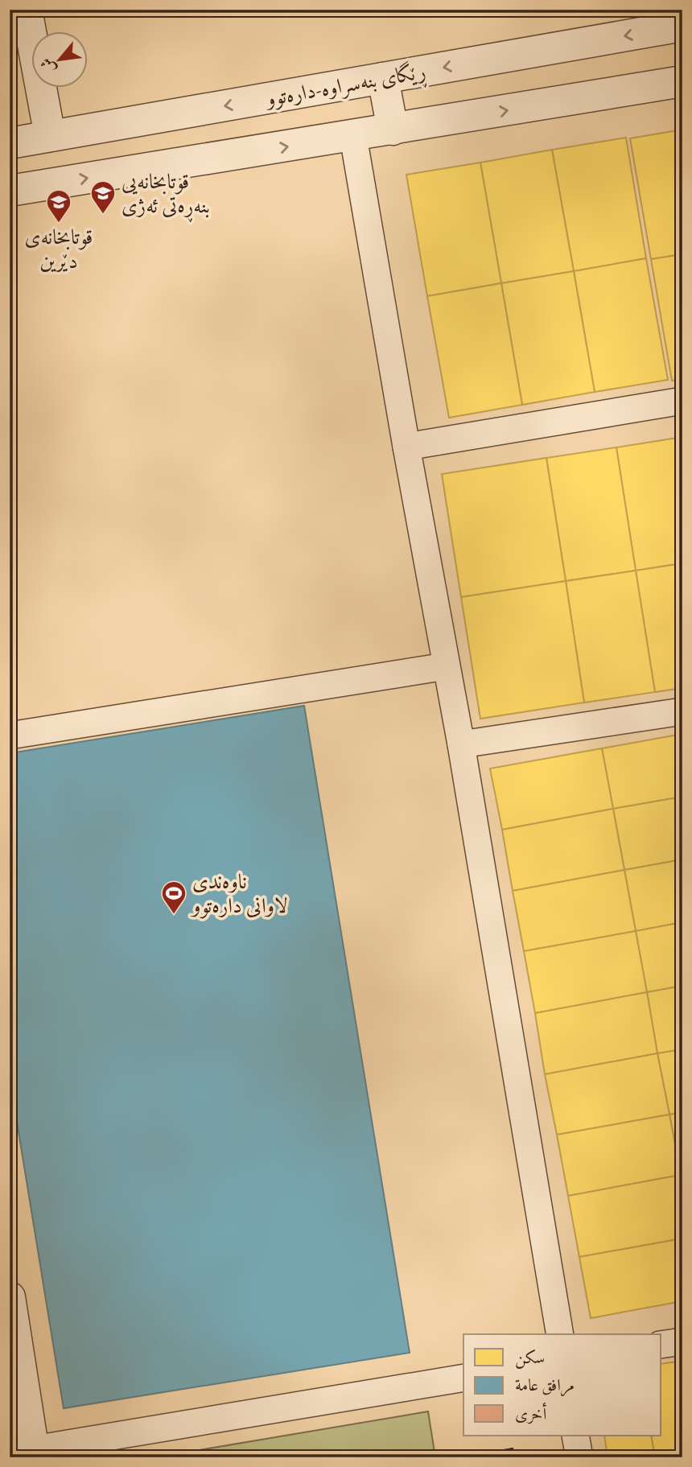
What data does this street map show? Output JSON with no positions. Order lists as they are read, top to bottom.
{
  "streets": {
    "street": ["ڕێگای بنەسراوە-دارەتوو"]
  },
  "places": {
    "school or university": ["قوتابخانەیی بنەڕەتی ئەژی", "قوتابخانەى دێرین"],
    "sports": ["ناوەندی لاوانی دارەتوو"]
  },
  "legend": ["سكن", "مرافق عامة", "أخرى"],
  "north": "bottom left"
}
